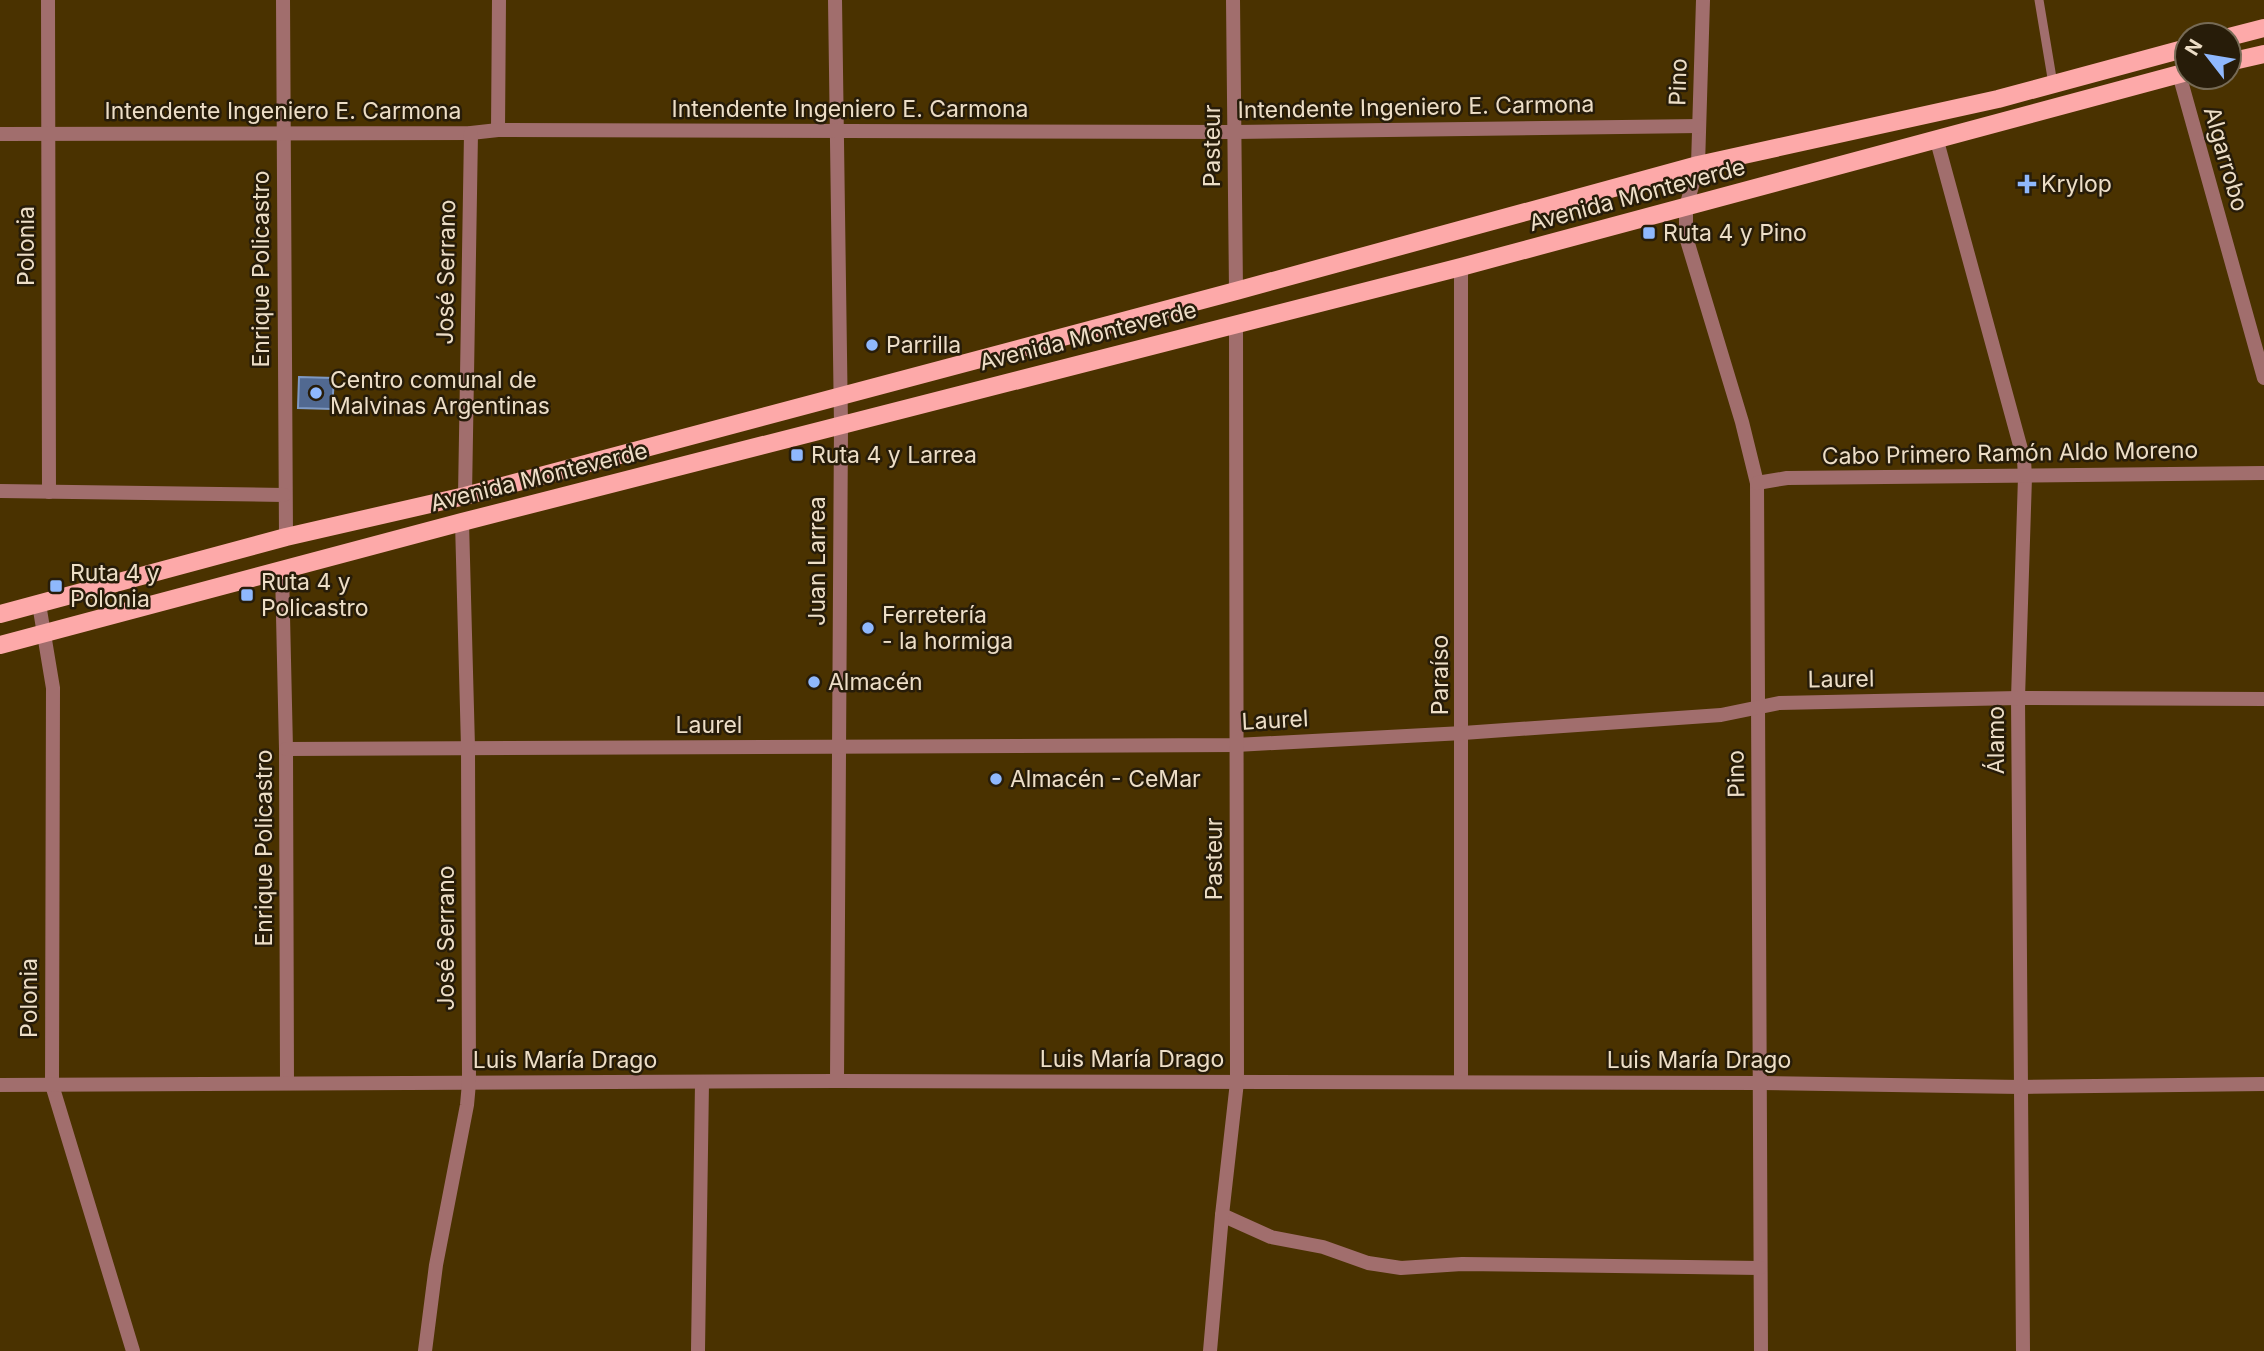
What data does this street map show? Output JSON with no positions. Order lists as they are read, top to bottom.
{
  "streets": {
    "main road": ["Avenida Monteverde"],
    "street": [
      "Pino",
      "Intendente Ingeniero E. Carmona",
      "Pasteur",
      "Algarrobo",
      "Polonia",
      "Enrique Policastro",
      "José Serrano",
      "Cabo Primero Ramón Aldo Moreno",
      "Juan Larrea",
      "Paraíso",
      "Laurel",
      "Álamo",
      "Luis María Drago"
    ]
  },
  "crossings": [
    ["Pino", "Intendente Ingeniero E. Carmona"],
    ["Pino", "Avenida Monteverde"],
    ["Pino", "Cabo Primero Ramón Aldo Moreno"],
    ["Pino", "Laurel"],
    ["Pino", "Luis María Drago"],
    ["Intendente Ingeniero E. Carmona", "Pasteur"],
    ["Intendente Ingeniero E. Carmona", "Polonia"],
    ["Intendente Ingeniero E. Carmona", "Enrique Policastro"],
    ["Intendente Ingeniero E. Carmona", "José Serrano"],
    ["Intendente Ingeniero E. Carmona", "Juan Larrea"],
    ["Pasteur", "Avenida Monteverde"],
    ["Pasteur", "Laurel"],
    ["Pasteur", "Luis María Drago"],
    ["Avenida Monteverde", "Polonia"],
    ["Avenida Monteverde", "Enrique Policastro"],
    ["Avenida Monteverde", "José Serrano"],
    ["Avenida Monteverde", "Juan Larrea"],
    ["Avenida Monteverde", "Paraíso"],
    ["Avenida Monteverde", "Álamo"],
    ["Polonia", "Luis María Drago"],
    ["Enrique Policastro", "Laurel"],
    ["Enrique Policastro", "Luis María Drago"],
    ["José Serrano", "Laurel"],
    ["José Serrano", "Luis María Drago"],
    ["Cabo Primero Ramón Aldo Moreno", "Álamo"],
    ["Juan Larrea", "Laurel"],
    ["Juan Larrea", "Luis María Drago"],
    ["Paraíso", "Laurel"],
    ["Paraíso", "Luis María Drago"],
    ["Laurel", "Álamo"],
    ["Álamo", "Luis María Drago"]
  ],
  "places": {
    "health": ["Krylop"],
    "transit": [
      "Ruta 4 y Pino",
      "Ruta 4 y Larrea",
      "Ruta 4 y Polonia",
      "Ruta 4 y Policastro"
    ],
    "other": [
      "Parrilla",
      "Centro comunal de Malvinas Argentinas",
      "Ferretería - la hormiga",
      "Almacén",
      "Almacén - CeMar"
    ]
  },
  "north": "top left"
}
